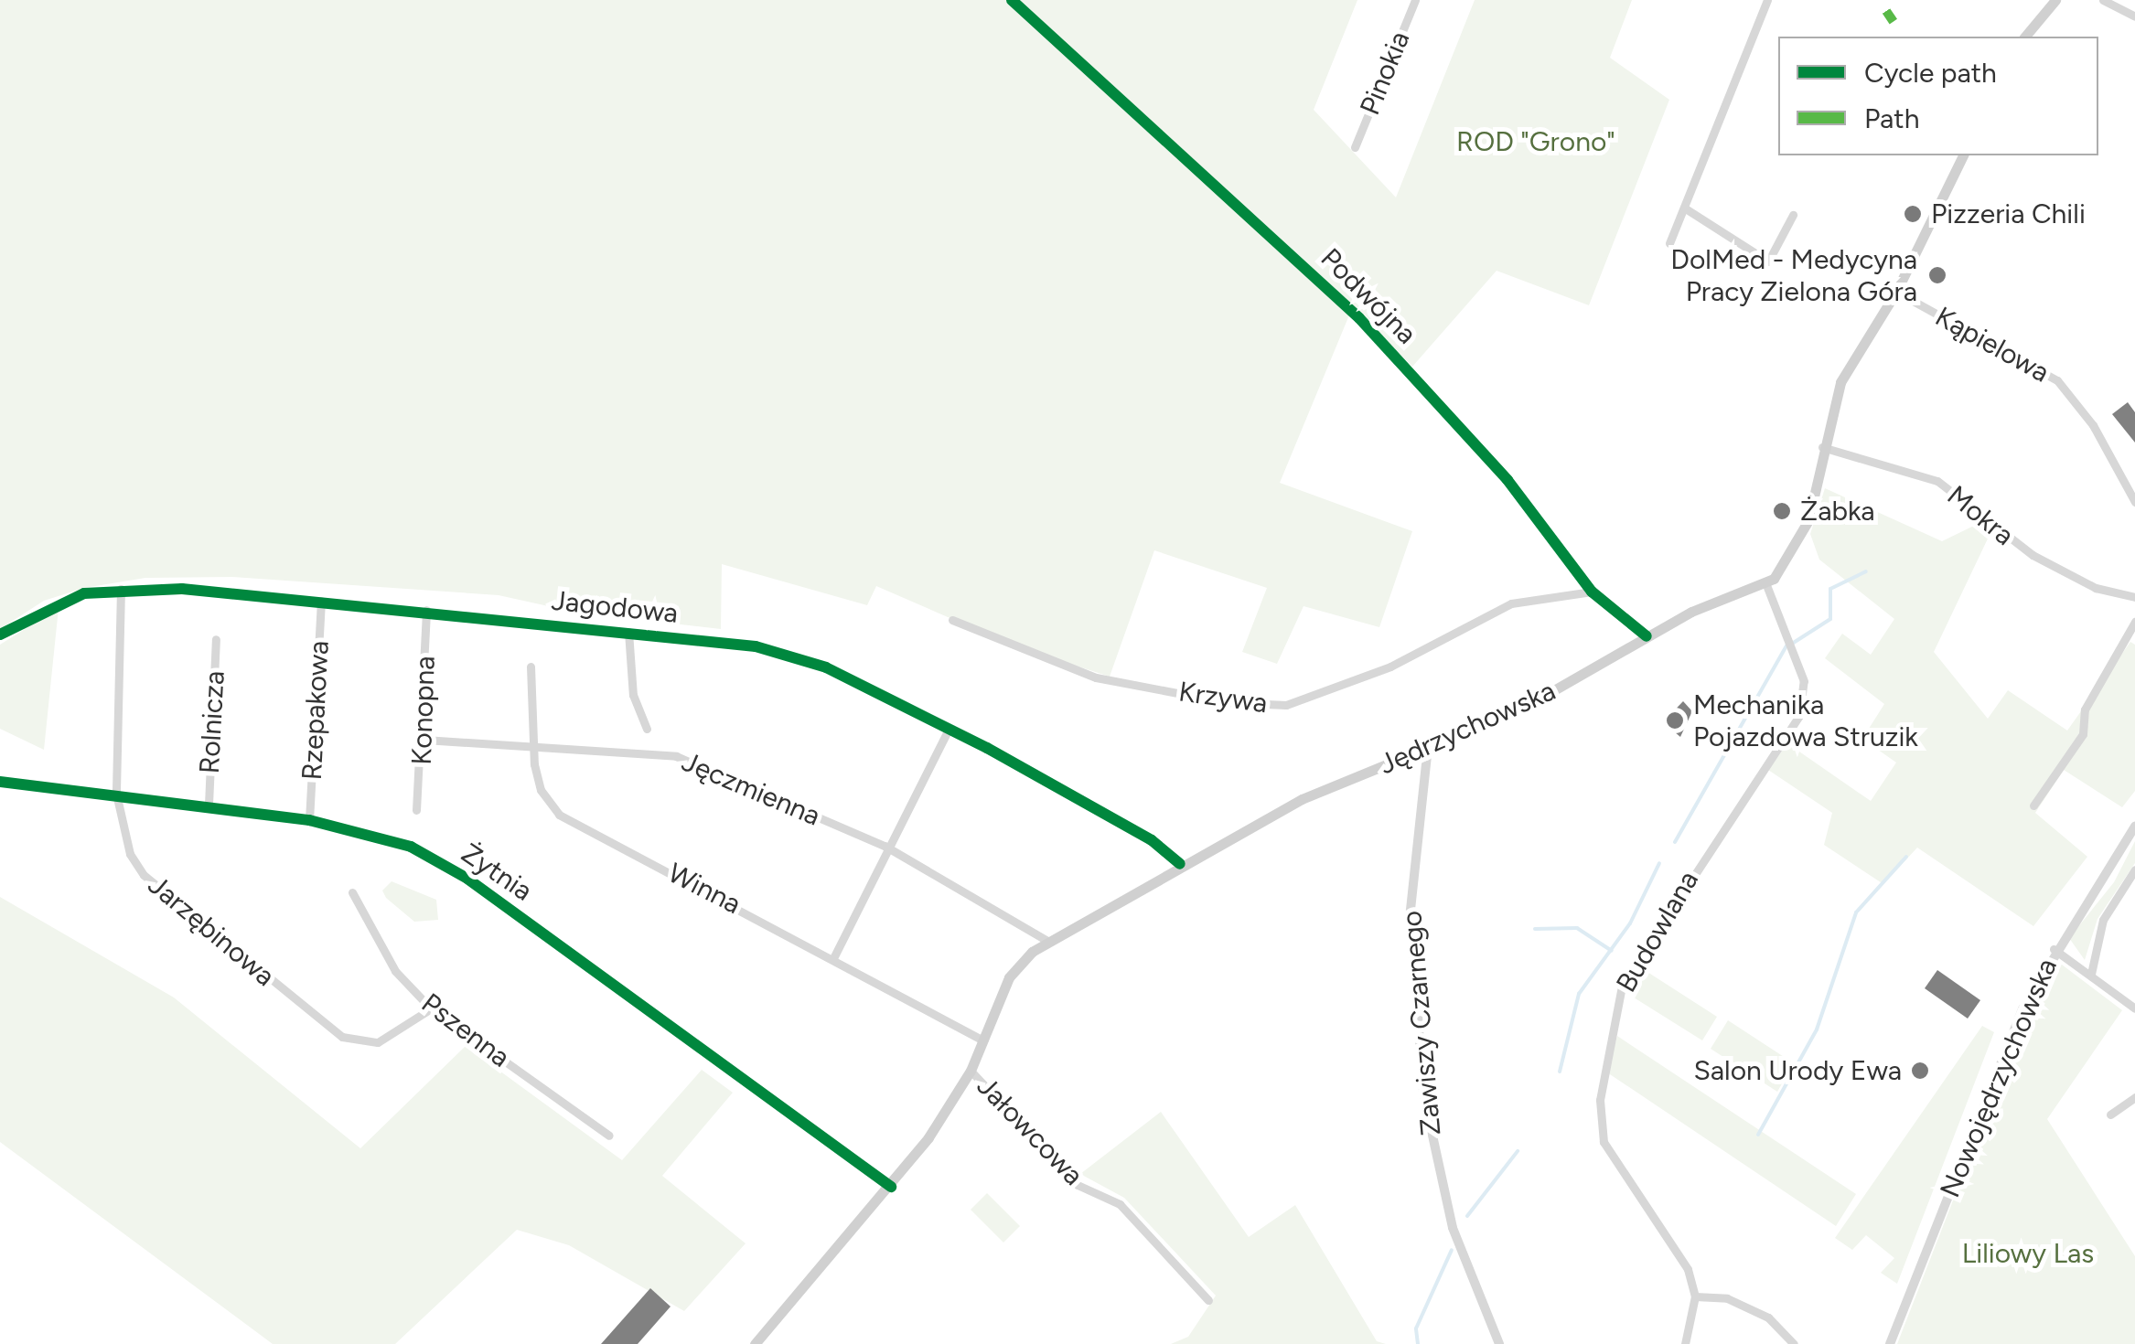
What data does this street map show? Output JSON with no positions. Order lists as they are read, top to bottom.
{
  "streets": {
    "main road": ["Jędrzychowska"],
    "street": [
      "Pinokia",
      "Podwójna",
      "Kąpielowa",
      "Mokra",
      "Jagodowa",
      "Krzywa",
      "Rzepakowa",
      "Konopna",
      "Rolnicza",
      "Jęczmienna",
      "Żytnia",
      "Winna",
      "Jarzębinowa",
      "Budowlana",
      "Zawiszy Czarnego",
      "Pszenna",
      "Nowojędrzychowska",
      "Jałowcowa"
    ]
  },
  "crossings": [
    ["Podwójna", "Krzywa"],
    ["Podwójna", "Jędrzychowska"],
    ["Jagodowa", "Rzepakowa"],
    ["Jagodowa", "Konopna"],
    ["Jagodowa", "Jędrzychowska"],
    ["Jagodowa", "Jarzębinowa"],
    ["Rzepakowa", "Żytnia"],
    ["Konopna", "Jęczmienna"],
    ["Rolnicza", "Żytnia"],
    ["Jędrzychowska", "Jęczmienna"],
    ["Jędrzychowska", "Żytnia"],
    ["Jędrzychowska", "Winna"],
    ["Jędrzychowska", "Budowlana"],
    ["Jędrzychowska", "Zawiszy Czarnego"],
    ["Jędrzychowska", "Jałowcowa"],
    ["Jęczmienna", "Winna"],
    ["Żytnia", "Jarzębinowa"],
    ["Jarzębinowa", "Pszenna"]
  ],
  "parks": ["ROD \"Grono\"", "Liliowy Las"],
  "places": [
    "Pizzeria Chili",
    "DolMed - Medycyna Pracy Zielona Góra",
    "Żabka",
    "Mechanika Pojazdowa Struzik",
    "Salon Urody Ewa"
  ],
  "legend": ["Cycle path", "Path"]
}
